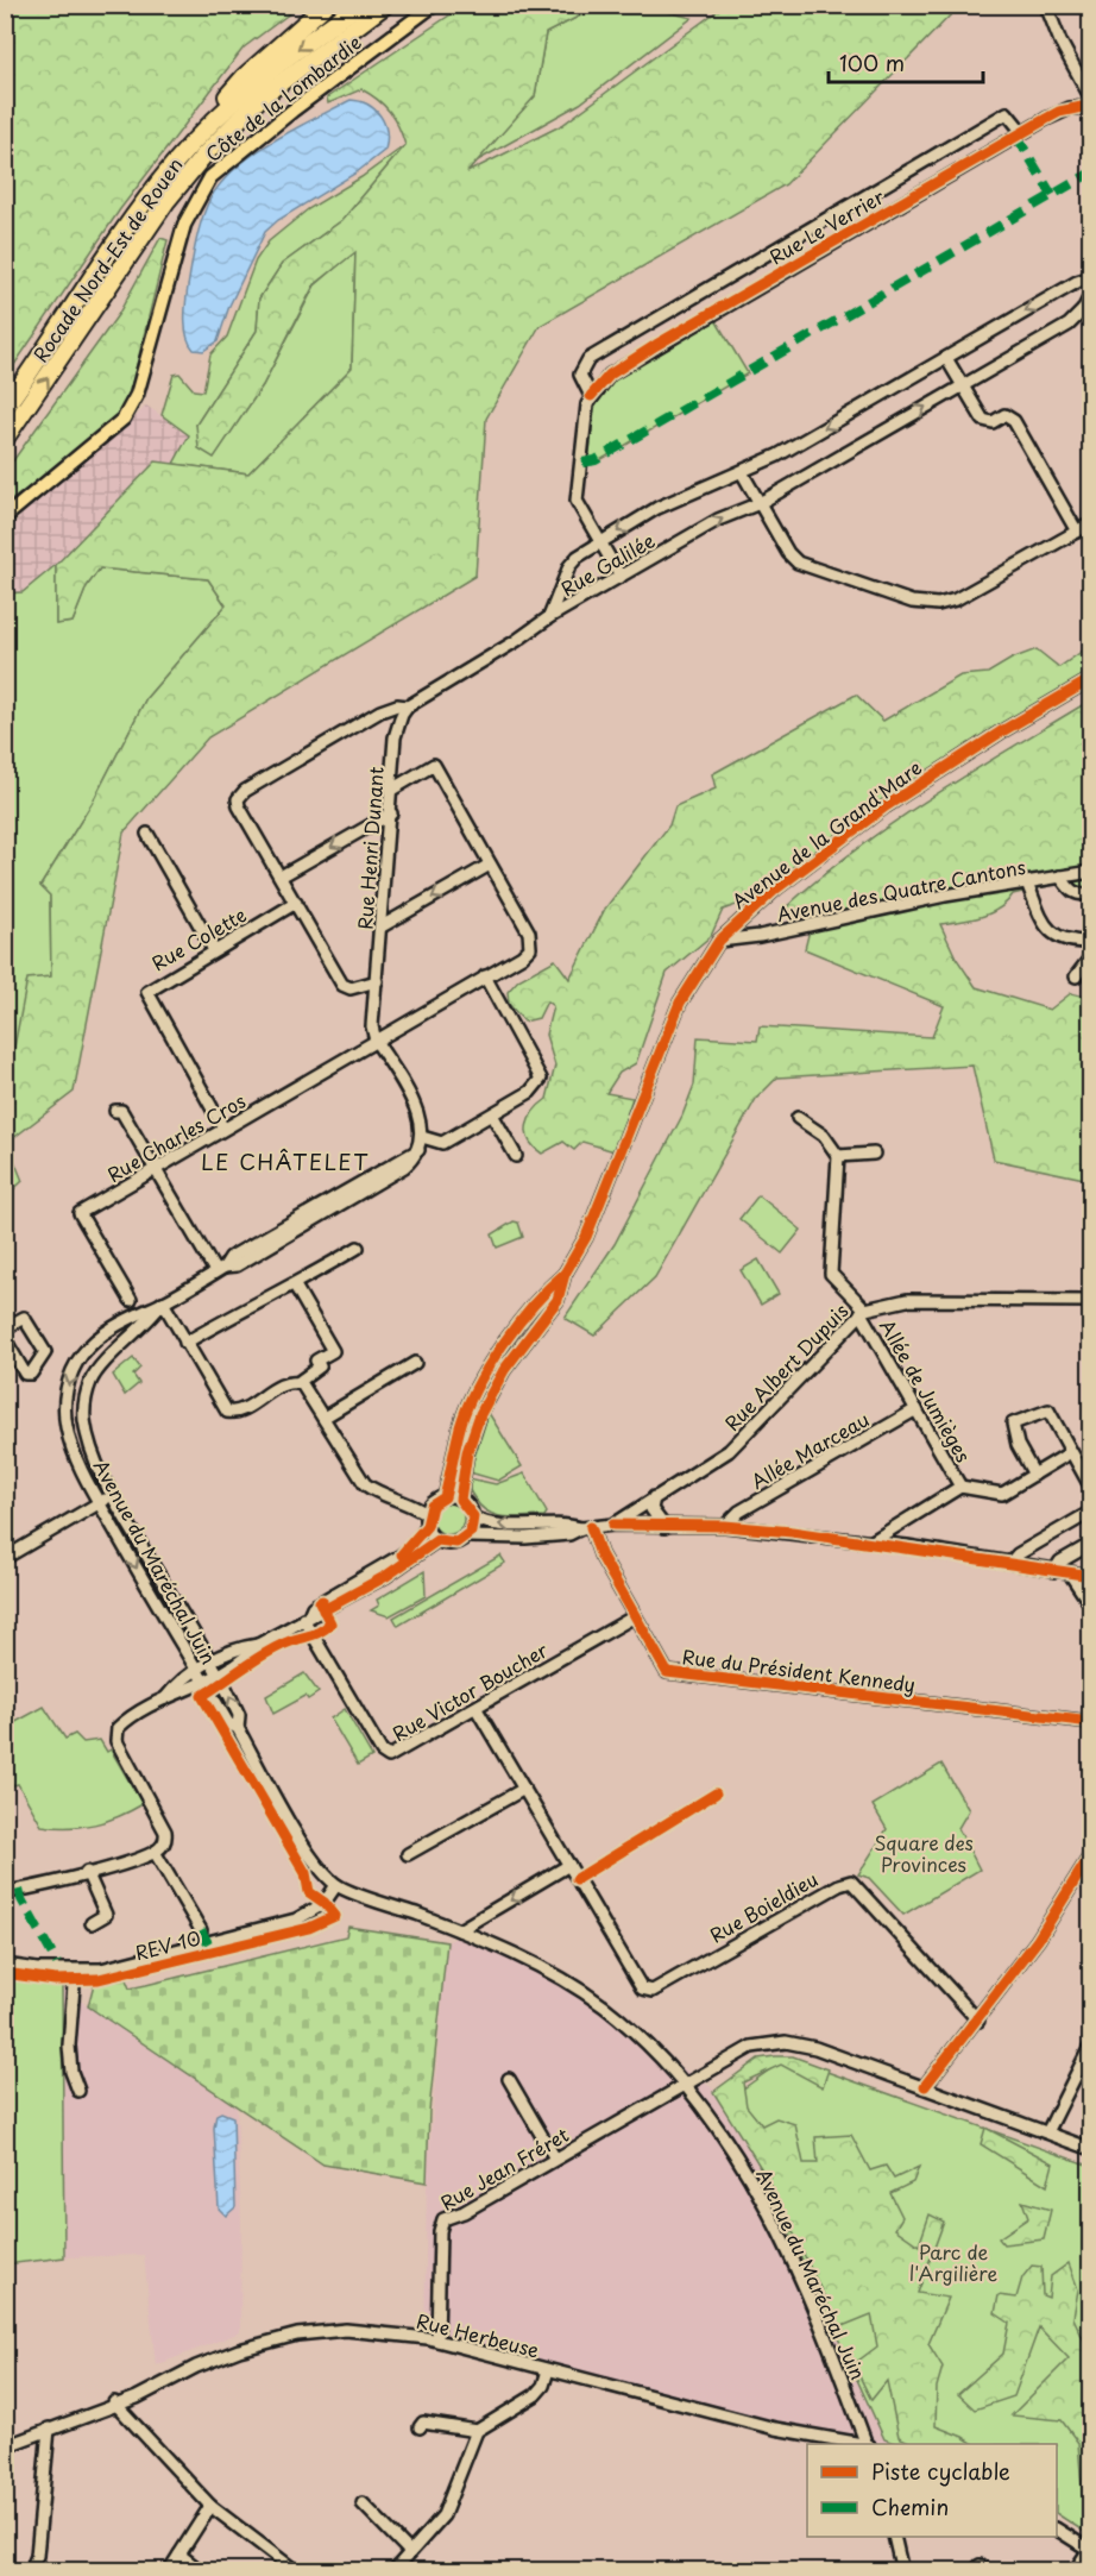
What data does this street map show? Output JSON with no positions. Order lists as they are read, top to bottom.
{
  "streets": {
    "highway": ["Rocade Nord-Est de Rouen"],
    "main road": ["Côte de la Lombardie"],
    "street": [
      "Rue Le Verrier",
      "Rue Galilée",
      "Avenue de la Grand'Mare",
      "Rue Henri Dunant",
      "Avenue des Quatre Cantons",
      "Rue Colette",
      "Rue Charles Cros",
      "Rue Albert Dupuis",
      "Allée de Jumièges",
      "Allée Marceau",
      "Avenue du Maréchal Juin",
      "Rue du Président Kennedy",
      "Rue Victor Boucher",
      "Rue Boieldieu",
      "Rue Jean Fréret",
      "Rue Herbeuse"
    ],
    "cycle path": ["REV 10"]
  },
  "crossings": [
    ["Avenue de la Grand'Mare", "Avenue des Quatre Cantons"],
    ["Rue Henri Dunant", "Rue Charles Cros"],
    ["Rue Colette", "Rue Charles Cros"],
    ["Rue Albert Dupuis", "Allée de Jumièges"],
    ["Allée de Jumièges", "Allée Marceau"],
    ["Avenue du Maréchal Juin", "Rue Jean Fréret"],
    ["Rue du Président Kennedy", "Rue Victor Boucher"],
    ["Rue Jean Fréret", "Rue Herbeuse"]
  ],
  "districts": ["LE CHÂTELET"],
  "parks": ["Square des Provinces", "Parc de l'Argilière"],
  "legend": ["Piste cyclable", "Chemin"],
  "scale_bar": "100 m"
}
